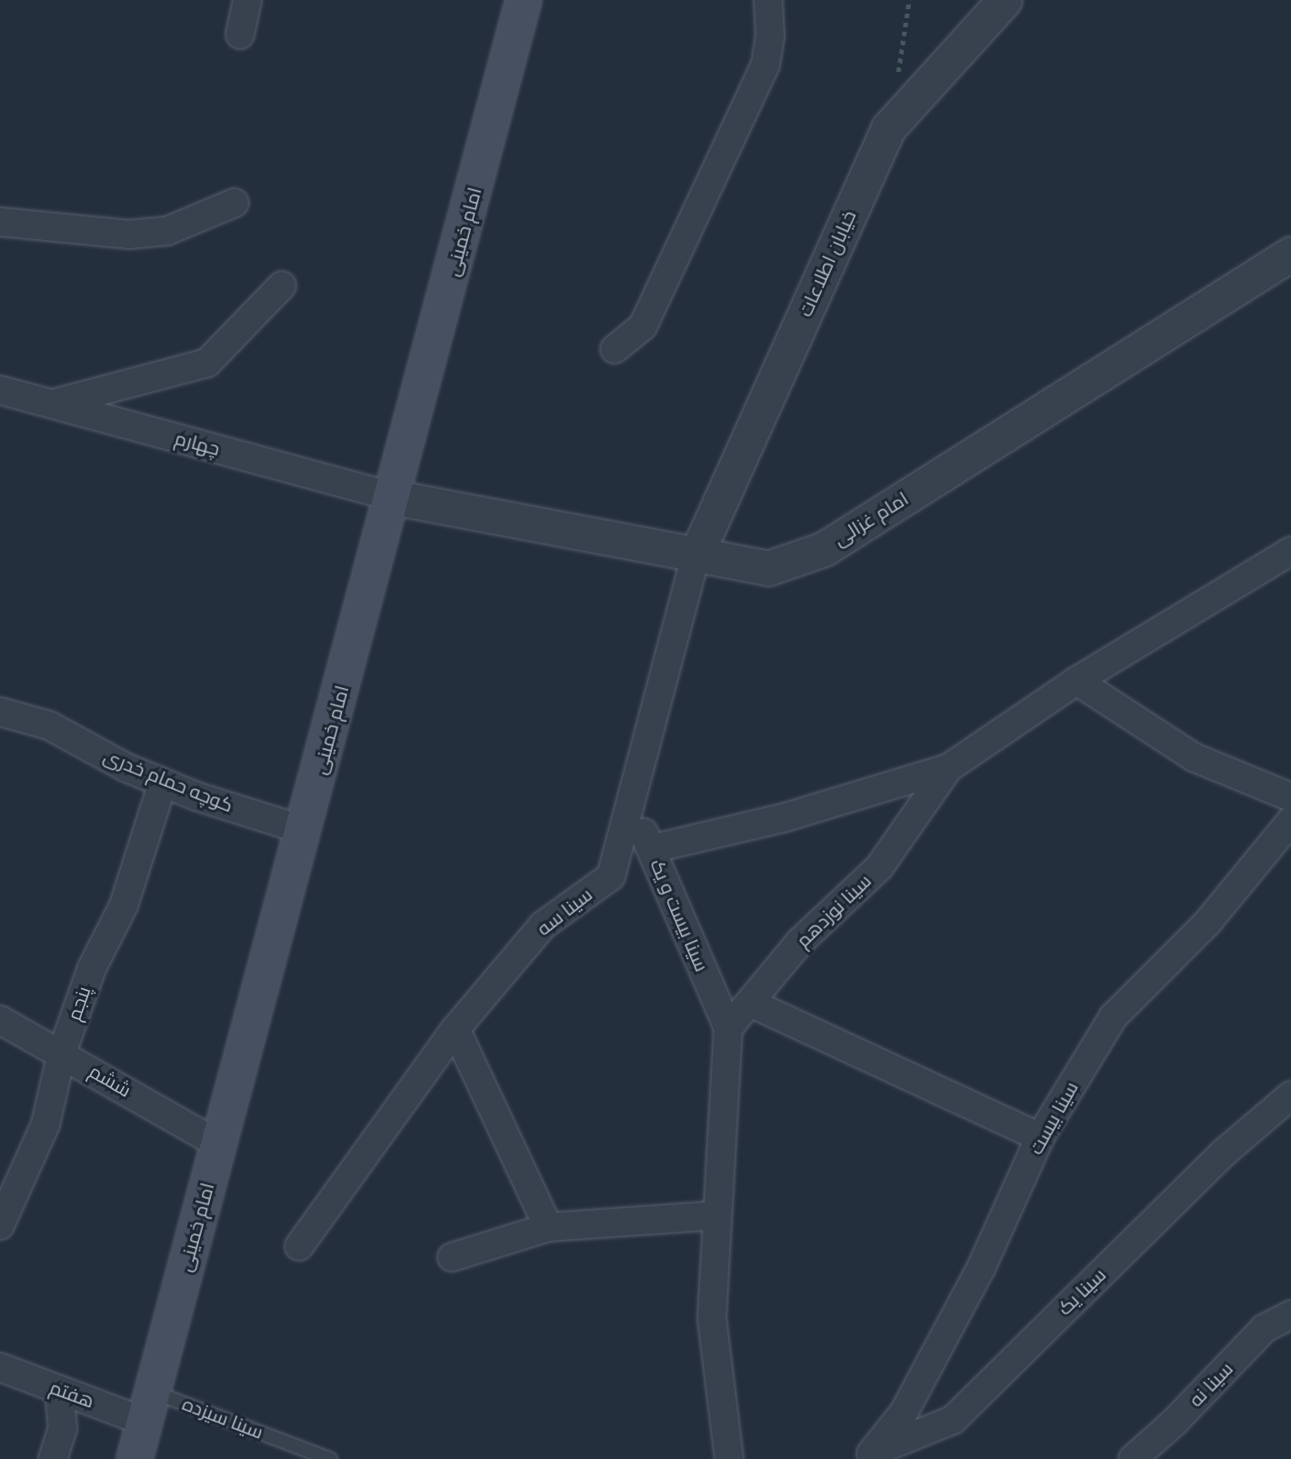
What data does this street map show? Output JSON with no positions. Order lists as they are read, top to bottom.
{
  "streets": {
    "main road": ["امام خمینی"],
    "street": [
      "خیابان اطلاعات",
      "چهارم",
      "امام غزالی",
      "کوچه حمام خدری",
      "سینا نوزدهم",
      "سینا سه",
      "سینا بیست و یک",
      "پنجم",
      "ششم",
      "سینا بیست",
      "سینا یک",
      "سینا نه",
      "هفتم"
    ],
    "lane": ["سینا سیزده"]
  },
  "crossings": [
    ["امام خمینی", "چهارم"],
    ["امام خمینی", "امام غزالی"],
    ["امام خمینی", "کوچه حمام خدری"],
    ["امام خمینی", "ششم"],
    ["امام خمینی", "هفتم"],
    ["امام خمینی", "سینا سیزده"],
    ["خیابان اطلاعات", "امام غزالی"],
    ["خیابان اطلاعات", "سینا سه"],
    ["چهارم", "امام غزالی"],
    ["امام غزالی", "سینا سه"],
    ["کوچه حمام خدری", "پنجم"],
    ["سینا نوزدهم", "سینا بیست و یک"],
    ["سینا سه", "سینا بیست و یک"],
    ["پنجم", "ششم"],
    ["سینا بیست", "سینا یک"],
    ["هفتم", "سینا سیزده"]
  ]
}
